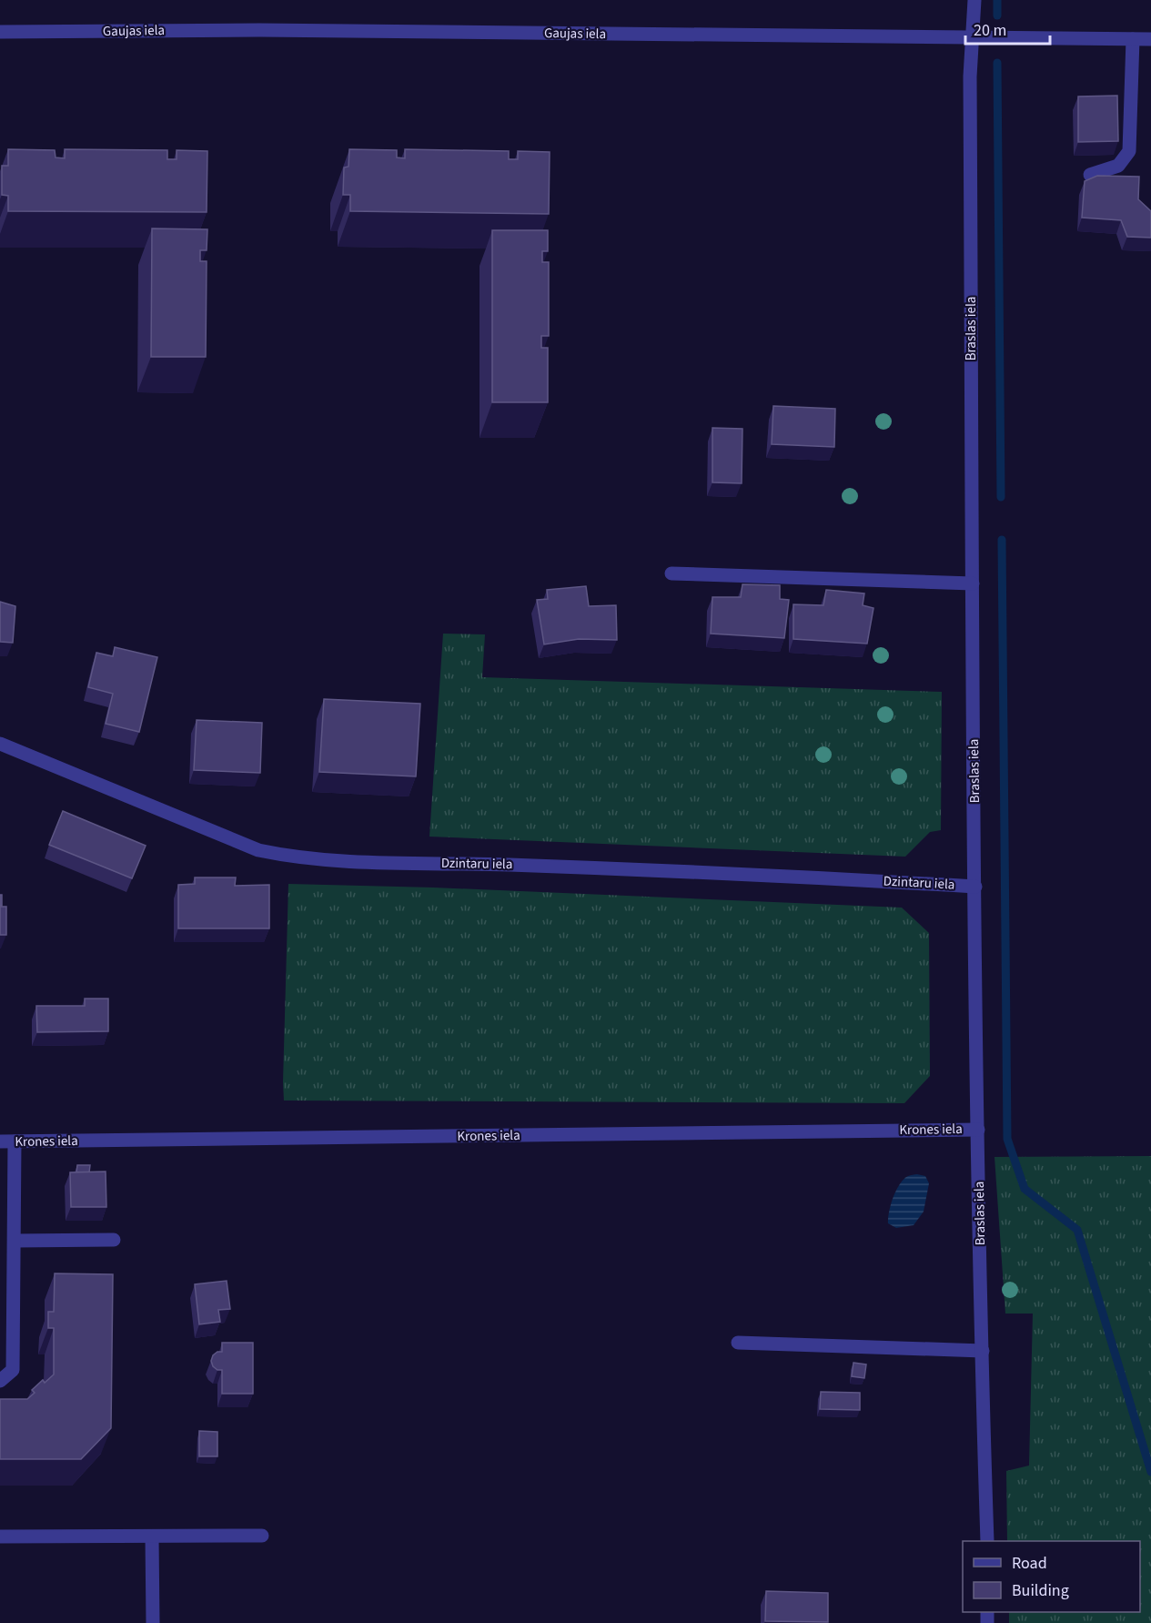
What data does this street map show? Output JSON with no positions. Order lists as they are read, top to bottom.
{
  "streets": {
    "street": [
      "Gaujas iela",
      "Braslas iela",
      "Dzintaru iela",
      "Krones iela"
    ]
  },
  "crossings": [
    ["Gaujas iela", "Braslas iela"],
    ["Braslas iela", "Dzintaru iela"],
    ["Braslas iela", "Krones iela"]
  ],
  "legend": ["Road", "Building"],
  "scale_bar": "20 m"
}
